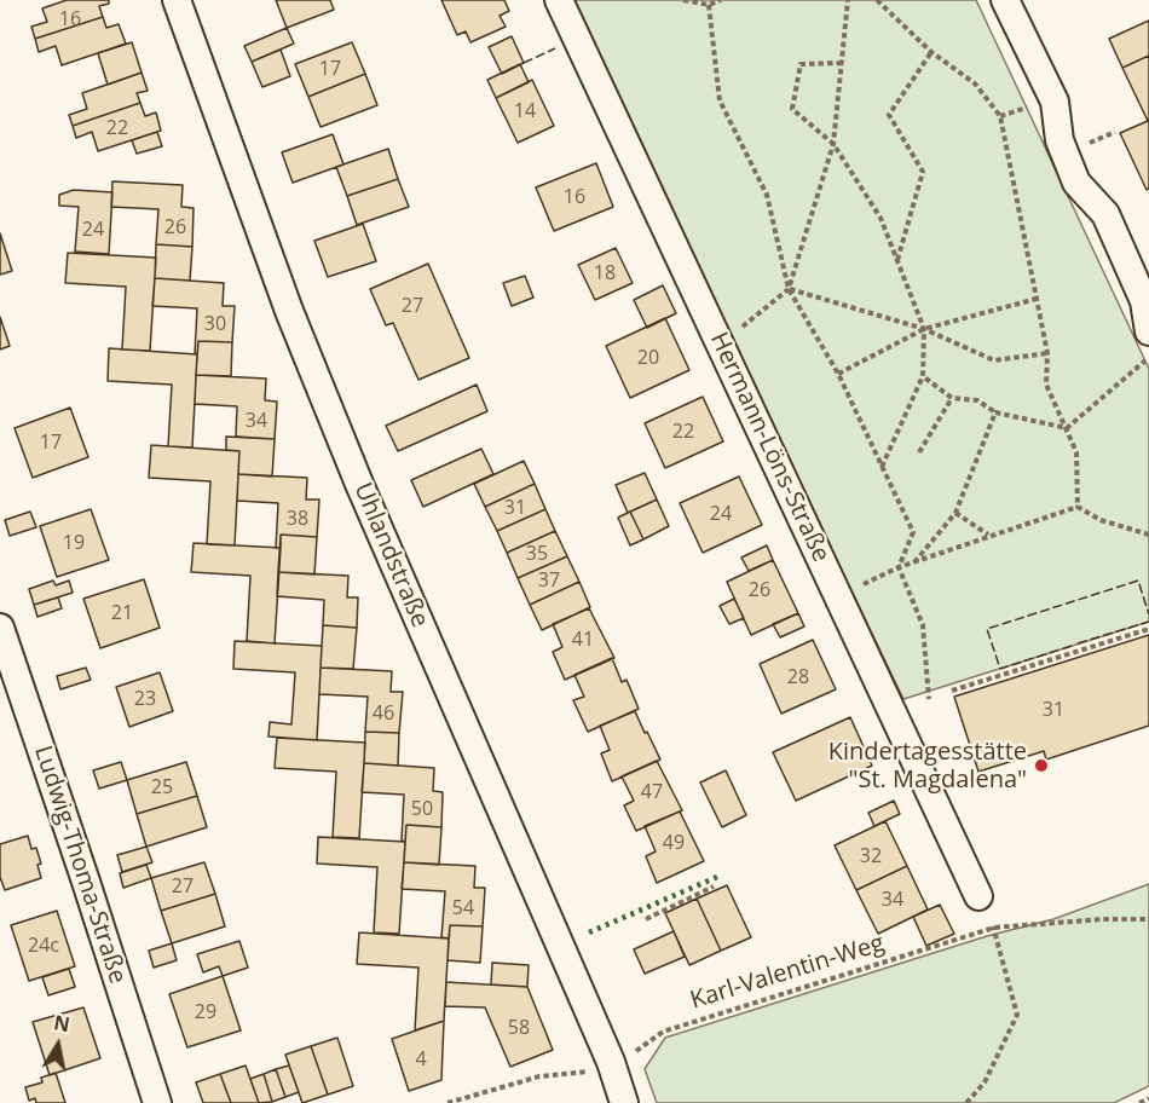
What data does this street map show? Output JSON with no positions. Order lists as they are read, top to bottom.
{
  "streets": {
    "street": ["Hermann-Löns-Straße", "Uhlandstraße", "Ludwig-Thoma-Straße"],
    "path": ["Karl-Valentin-Weg"]
  },
  "crossings": [
    ["Uhlandstraße", "Karl-Valentin-Weg"]
  ],
  "places": ["Kindertagesstätte \"St. Magdalena\""],
  "house_numbers": [
    "16",
    "17",
    "14",
    "22",
    "16",
    "26",
    "24",
    "18",
    "27",
    "30",
    "20",
    "34",
    "22",
    "17",
    "31",
    "24",
    "38",
    "19",
    "35",
    "37",
    "26",
    "21",
    "41",
    "28",
    "23",
    "31",
    "46",
    "25",
    "47",
    "50",
    "49",
    "32",
    "27",
    "34",
    "54",
    "24c",
    "29",
    "58",
    "4"
  ],
  "north": "top"
}
